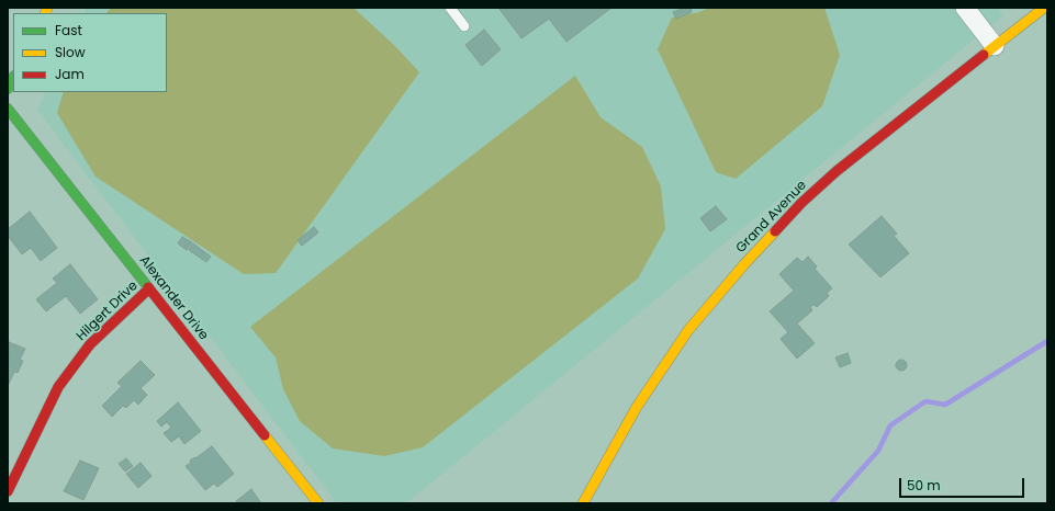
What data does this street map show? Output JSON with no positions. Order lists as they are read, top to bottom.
{
  "streets": {
    "street": ["Grand Avenue", "Alexander Drive", "Hilgert Drive"]
  },
  "crossings": [
    ["Alexander Drive", "Hilgert Drive"]
  ],
  "legend": ["Fast", "Slow", "Jam"],
  "scale_bar": "50 m"
}
